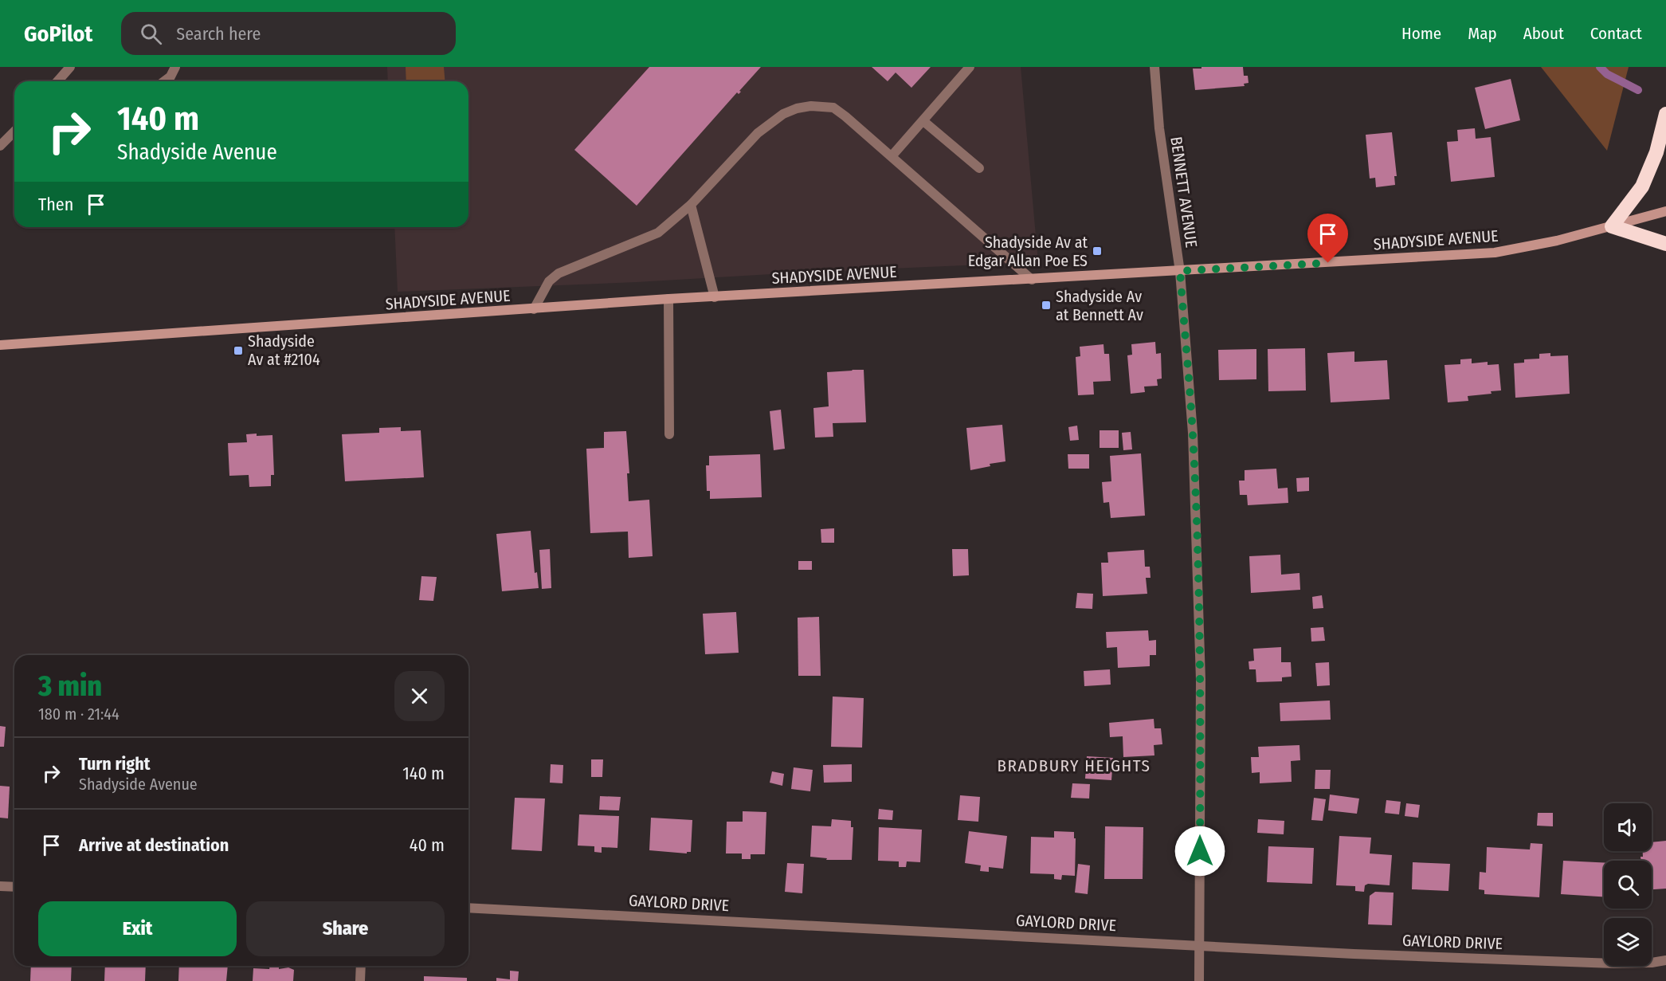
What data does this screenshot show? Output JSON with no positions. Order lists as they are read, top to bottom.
{
  "streets": {
    "street": ["BENNETT AVENUE", "SHADYSIDE AVENUE", "GAYLORD DRIVE"]
  },
  "crossings": [
    ["BENNETT AVENUE", "SHADYSIDE AVENUE"],
    ["BENNETT AVENUE", "GAYLORD DRIVE"]
  ],
  "districts": ["BRADBURY HEIGHTS"],
  "places": {
    "transit": ["Shadyside Av at Edgar Allan Poe ES", "Shadyside Av at Bennett Av", "Shadyside Av at #2104"]
  },
  "page": {
    "header": "GoPilot",
    "search": "Search here",
    "nav": [
      "Home",
      "Map",
      "About",
      "Contact"
    ],
    "turn": ["140 m", "Shadyside Avenue"],
    "then": "Then",
    "heading": ["3 min", "180 m · 21:44"],
    "list": [
      {
        "name": "Turn right",
        "note": "Shadyside Avenue",
        "value": "140 m"
      },
      {
        "name": "Arrive at destination",
        "value": "40 m"
      }
    ],
    "buttons": ["Exit", "Share"]
  }
}
